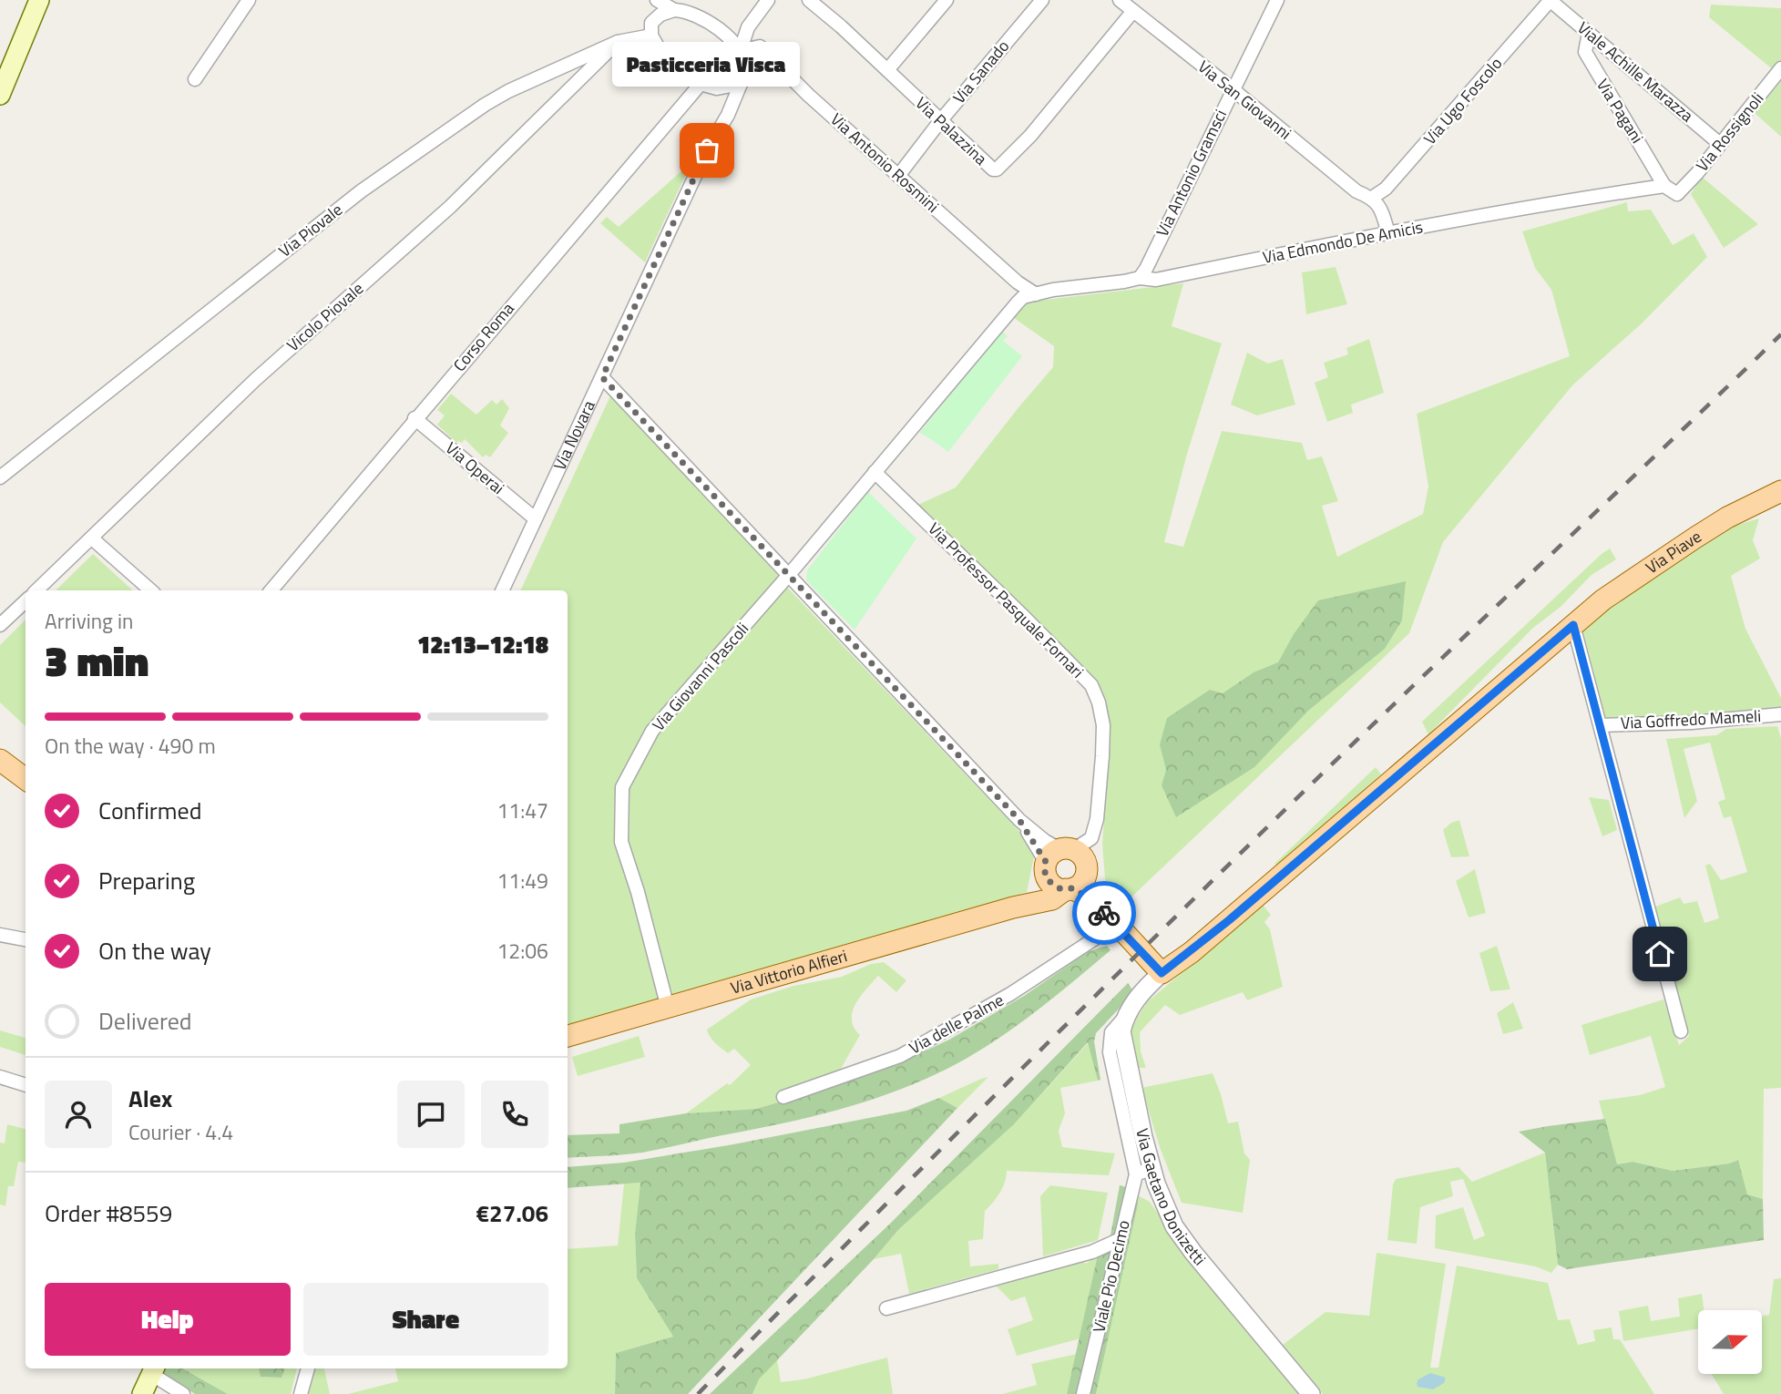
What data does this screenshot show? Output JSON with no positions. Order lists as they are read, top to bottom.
{
  "streets": {
    "main road": ["Via Piave", "Via Vittorio Alfieri"],
    "street": [
      "Via Sanado",
      "Viale Achille Marazza",
      "Via San Giovanni",
      "Via Ugo Foscolo",
      "Via Pagani",
      "Via Palazzina",
      "Via Rossignoli",
      "Via Antonio Rosmini",
      "Via Antonio Gramsci",
      "Via Piovale",
      "Via Edmondo De Amicis",
      "Vicolo Piovale",
      "Corso Roma",
      "Via Novara",
      "Via Operai",
      "Via Professor Pasquale Fornari",
      "Via Giovanni Pascoli",
      "Via Goffredo Mameli",
      "Via delle Palme",
      "Via Gaetano Donizetti",
      "Viale Pio Decimo"
    ]
  },
  "crossings": [
    ["Via Sanado", "Via Palazzina"],
    ["Via Sanado", "Via Antonio Rosmini"],
    ["Viale Achille Marazza", "Via Ugo Foscolo"],
    ["Viale Achille Marazza", "Via Pagani"],
    ["Viale Achille Marazza", "Via Rossignoli"],
    ["Via San Giovanni", "Via Ugo Foscolo"],
    ["Via San Giovanni", "Via Palazzina"],
    ["Via San Giovanni", "Via Antonio Gramsci"],
    ["Via Pagani", "Via Rossignoli"],
    ["Via Pagani", "Via Edmondo De Amicis"],
    ["Via Rossignoli", "Via Edmondo De Amicis"],
    ["Via Antonio Rosmini", "Via Edmondo De Amicis"],
    ["Via Antonio Rosmini", "Via Novara"],
    ["Via Antonio Gramsci", "Via Edmondo De Amicis"],
    ["Via Piovale", "Vicolo Piovale"],
    ["Corso Roma", "Via Operai"],
    ["Via Novara", "Via Operai"],
    ["Via Piave", "Via Gaetano Donizetti"],
    ["Via Giovanni Pascoli", "Via Vittorio Alfieri"],
    ["Via Gaetano Donizetti", "Viale Pio Decimo"]
  ],
  "places": ["Pasticceria Visca"],
  "north": "right",
  "page": {
    "bubble": "Pasticceria Visca",
    "heading": ["3 min", "Arriving in", "12:13–12:18"],
    "panel": [
      "Alex",
      "Courier · 4.4",
      "Order #8559",
      "€27.06"
    ],
    "bar": "On the way · 490 m",
    "list": [
      ["Confirmed", "11:47"],
      ["Preparing", "11:49"],
      ["On the way", "12:06"],
      "Delivered"
    ],
    "buttons": ["Help", "Share"]
  }
}
